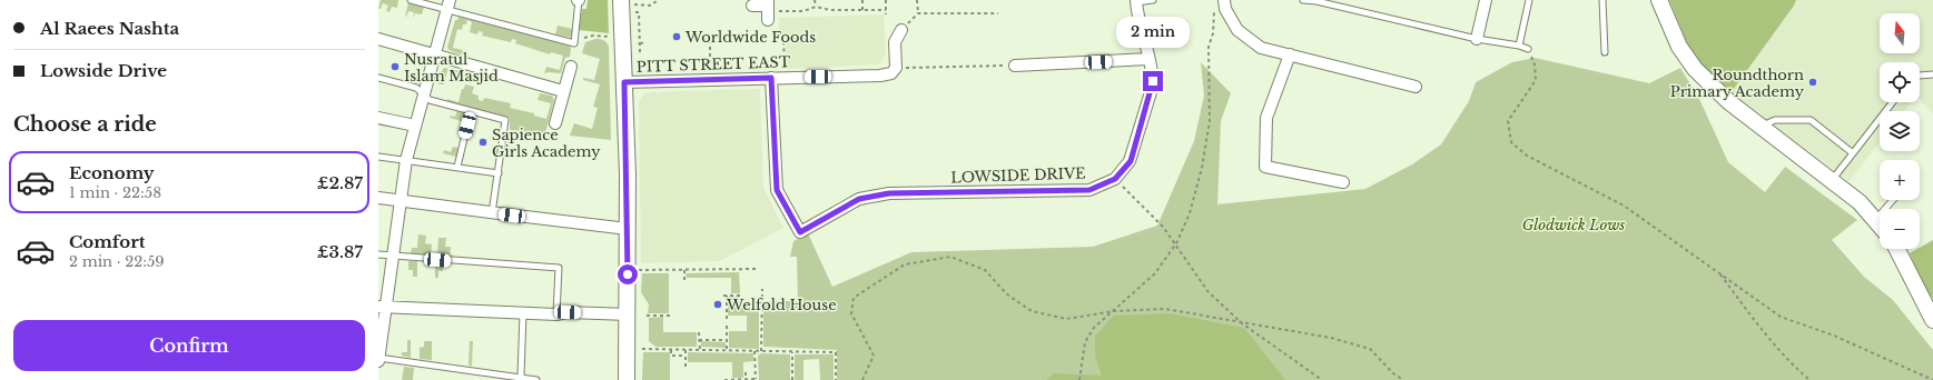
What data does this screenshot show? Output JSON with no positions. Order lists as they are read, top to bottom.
{
  "streets": {
    "street": ["PITT STREET EAST", "LOWSIDE DRIVE"]
  },
  "crossings": [
    ["PITT STREET EAST", "LOWSIDE DRIVE"]
  ],
  "parks": ["Glodwick Lows"],
  "places": [
    "Worldwide Foods",
    "Nusratul Islam Masjid",
    "Roundthorn Primary Academy",
    "Sapience Girls Academy",
    "Welfold House"
  ],
  "north": "top",
  "page": {
    "banner": ["Al Raees Nashta", "Lowside Drive"],
    "map_buttons": ["+", "−"],
    "bubble": "2 min",
    "heading": "Choose a ride",
    "list": [
      {
        "name": "Economy",
        "note": "1 min · 22:58",
        "value": "£2.87"
      },
      {
        "name": "Comfort",
        "note": "2 min · 22:59",
        "value": "£3.87"
      }
    ],
    "buttons": "Confirm"
  }
}
